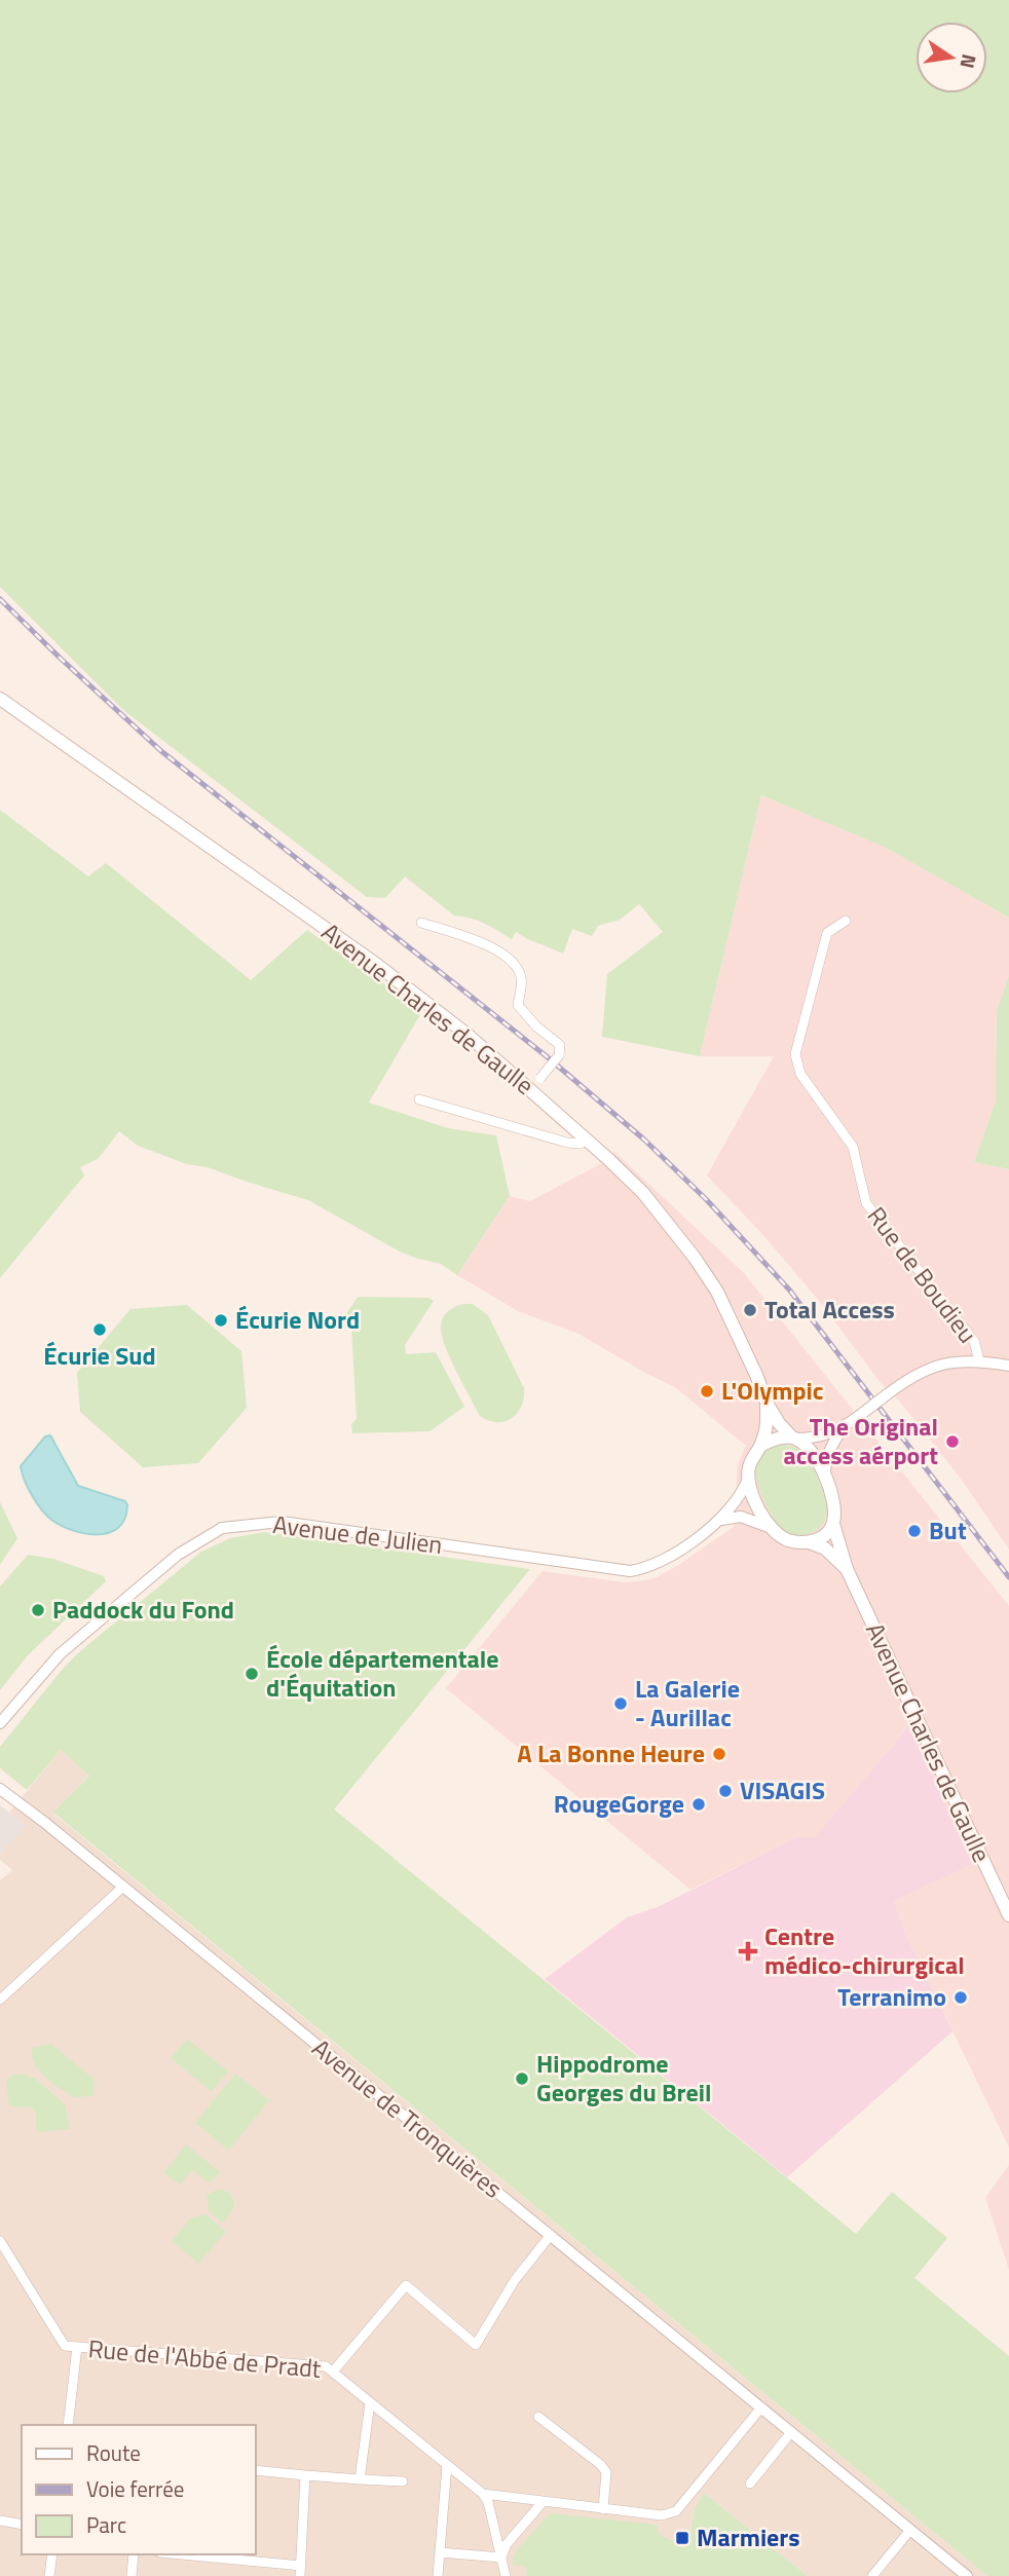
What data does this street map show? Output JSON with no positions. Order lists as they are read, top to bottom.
{
  "streets": {
    "main road": ["Avenue Charles de Gaulle"],
    "street": [
      "Rue de Boudieu",
      "Avenue de Julien",
      "Avenue de Tronquières",
      "Rue de l'Abbé de Pradt"
    ]
  },
  "crossings": [
    ["Avenue Charles de Gaulle", "Avenue de Julien"]
  ],
  "places": {
    "other": [
      "Total Access",
      "Écurie Nord",
      "Écurie Sud",
      "L'Olympic",
      "The Original access aérport",
      "But",
      "Paddock du Fond",
      "École départementale d'Équitation",
      "La Galerie - Aurillac",
      "A La Bonne Heure",
      "VISAGIS",
      "RougeGorge",
      "Terranimo",
      "Hippodrome Georges du Breil"
    ],
    "health": ["Centre médico-chirurgical"],
    "transit": ["Marmiers"]
  },
  "legend": ["Route", "Voie ferrée", "Parc"],
  "north": "right"
}
